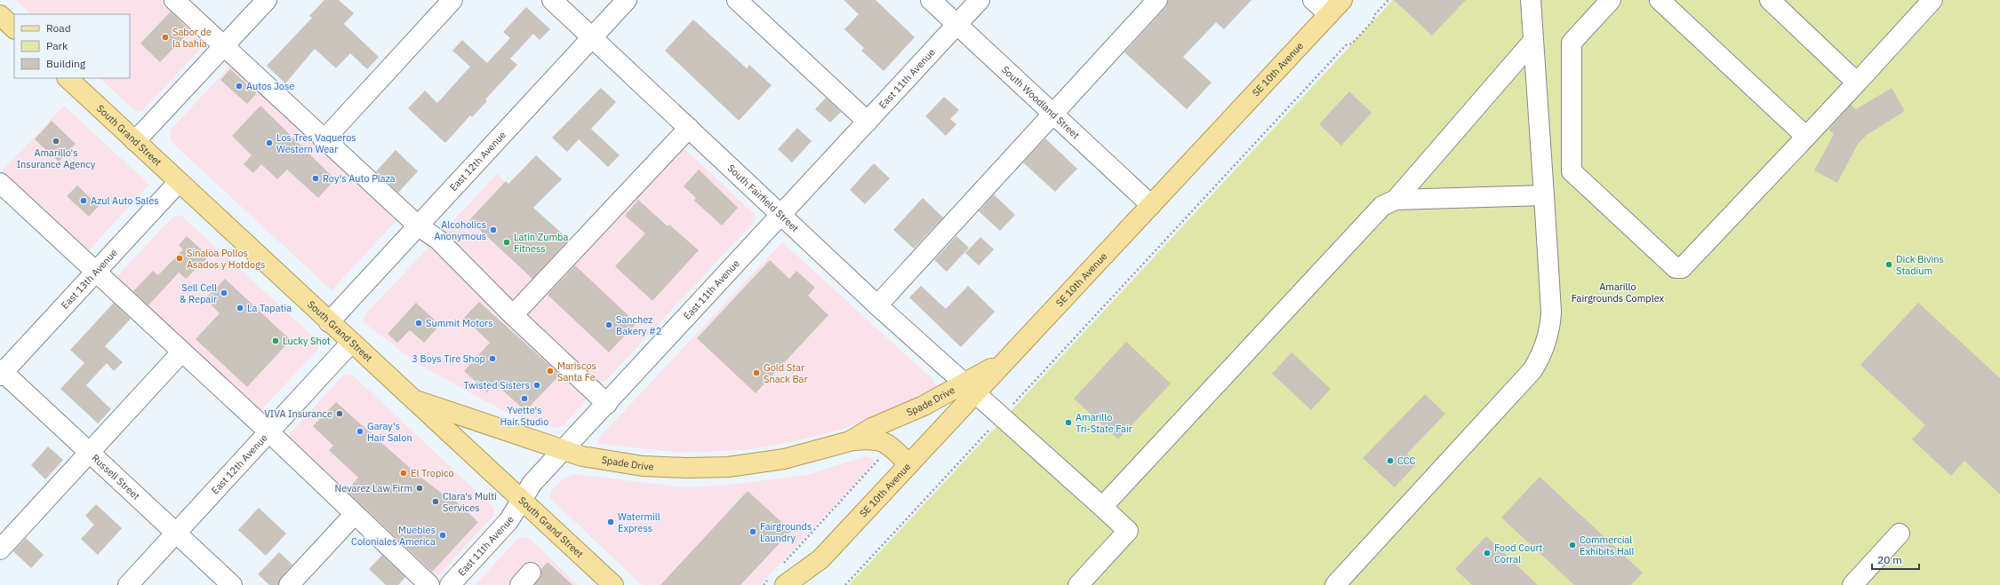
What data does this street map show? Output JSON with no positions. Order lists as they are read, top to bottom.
{
  "streets": {
    "main road": ["SE 10th Avenue", "South Grand Street", "Spade Drive"],
    "street": [
      "East 11th Avenue",
      "South Woodland Street",
      "East 12th Avenue",
      "South Fairfield Street",
      "East 13th Avenue",
      "Russell Street"
    ]
  },
  "crossings": [
    ["SE 10th Avenue", "South Woodland Street"],
    ["SE 10th Avenue", "South Fairfield Street"],
    ["SE 10th Avenue", "Spade Drive"],
    ["East 11th Avenue", "South Woodland Street"],
    ["East 11th Avenue", "South Grand Street"],
    ["East 11th Avenue", "South Fairfield Street"],
    ["East 11th Avenue", "Spade Drive"],
    ["South Grand Street", "East 12th Avenue"],
    ["South Grand Street", "East 13th Avenue"],
    ["South Grand Street", "Spade Drive"],
    ["East 12th Avenue", "South Fairfield Street"],
    ["East 12th Avenue", "Russell Street"],
    ["South Fairfield Street", "Spade Drive"],
    ["East 13th Avenue", "Russell Street"]
  ],
  "parks": ["Amarillo Fairgrounds Complex"],
  "places": [
    "Sabor de la bahía",
    "Autos Jose",
    "Amarillo's Insurance Agency",
    "Los Tres Vaqueros Western Wear",
    "Roy's Auto Plaza",
    "Azul Auto Sales",
    "Alcoholics Anonymous",
    "Latin Zumba Fitness",
    "Sinaloa Pollos Asados y Hotdogs",
    "Dick Bivins Stadium",
    "Sell Cell & Repair",
    "La Tapatia",
    "Summit Motors",
    "Sanchez Bakery #2",
    "Lucky Shot",
    "3 Boys Tire Shop",
    "Mariscos Santa Fe",
    "Gold Star Snack Bar",
    "Twisted Sisters",
    "Yvette's Hair Studio",
    "VIVA Insurance",
    "Amarillo Tri-State Fair",
    "Garay's Hair Salon",
    "CCC",
    "El Tropico",
    "Nevarez Law Firm",
    "Clara's Multi Services",
    "Watermill Express",
    "Fairgrounds Laundry",
    "Muebles Coloniales America",
    "Commercial Exhibits Hall",
    "Food Court Corral"
  ],
  "legend": ["Road", "Park", "Building"],
  "scale_bar": "20 m"
}
